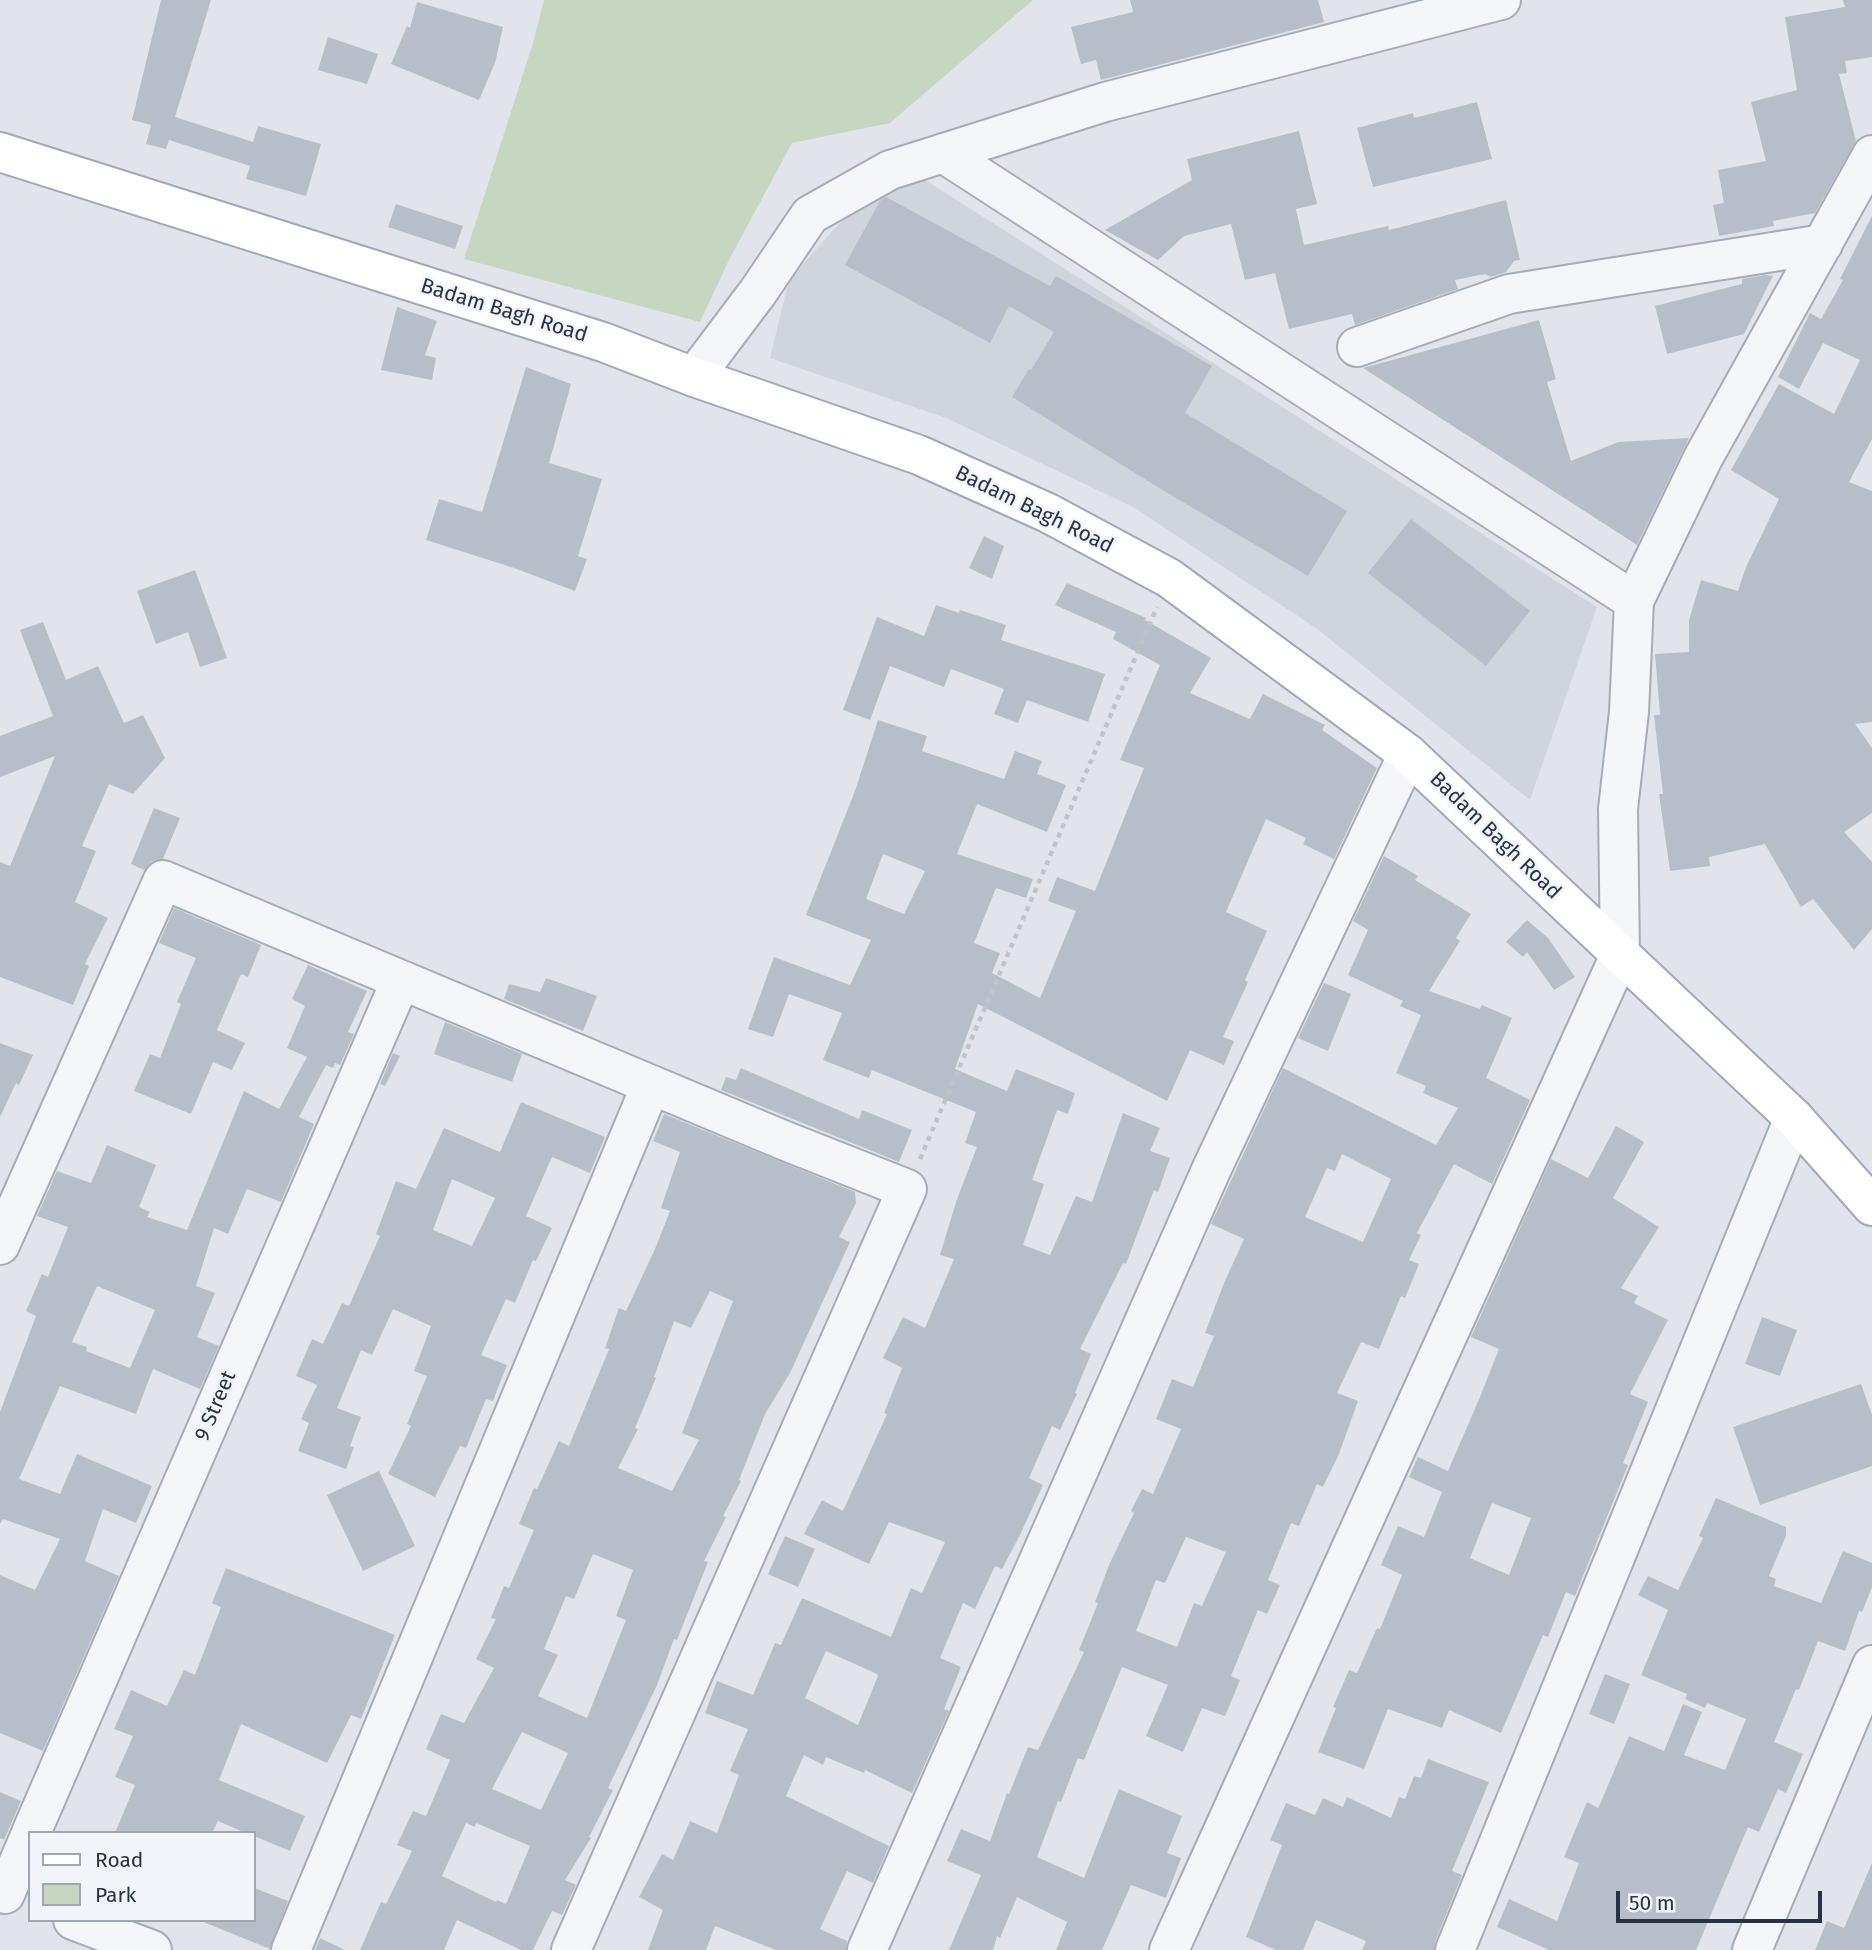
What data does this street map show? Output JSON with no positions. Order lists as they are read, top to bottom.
{
  "streets": {
    "main road": ["Badam Bagh Road"],
    "street": ["9 Street"]
  },
  "legend": ["Road", "Park"],
  "scale_bar": "50 m"
}
